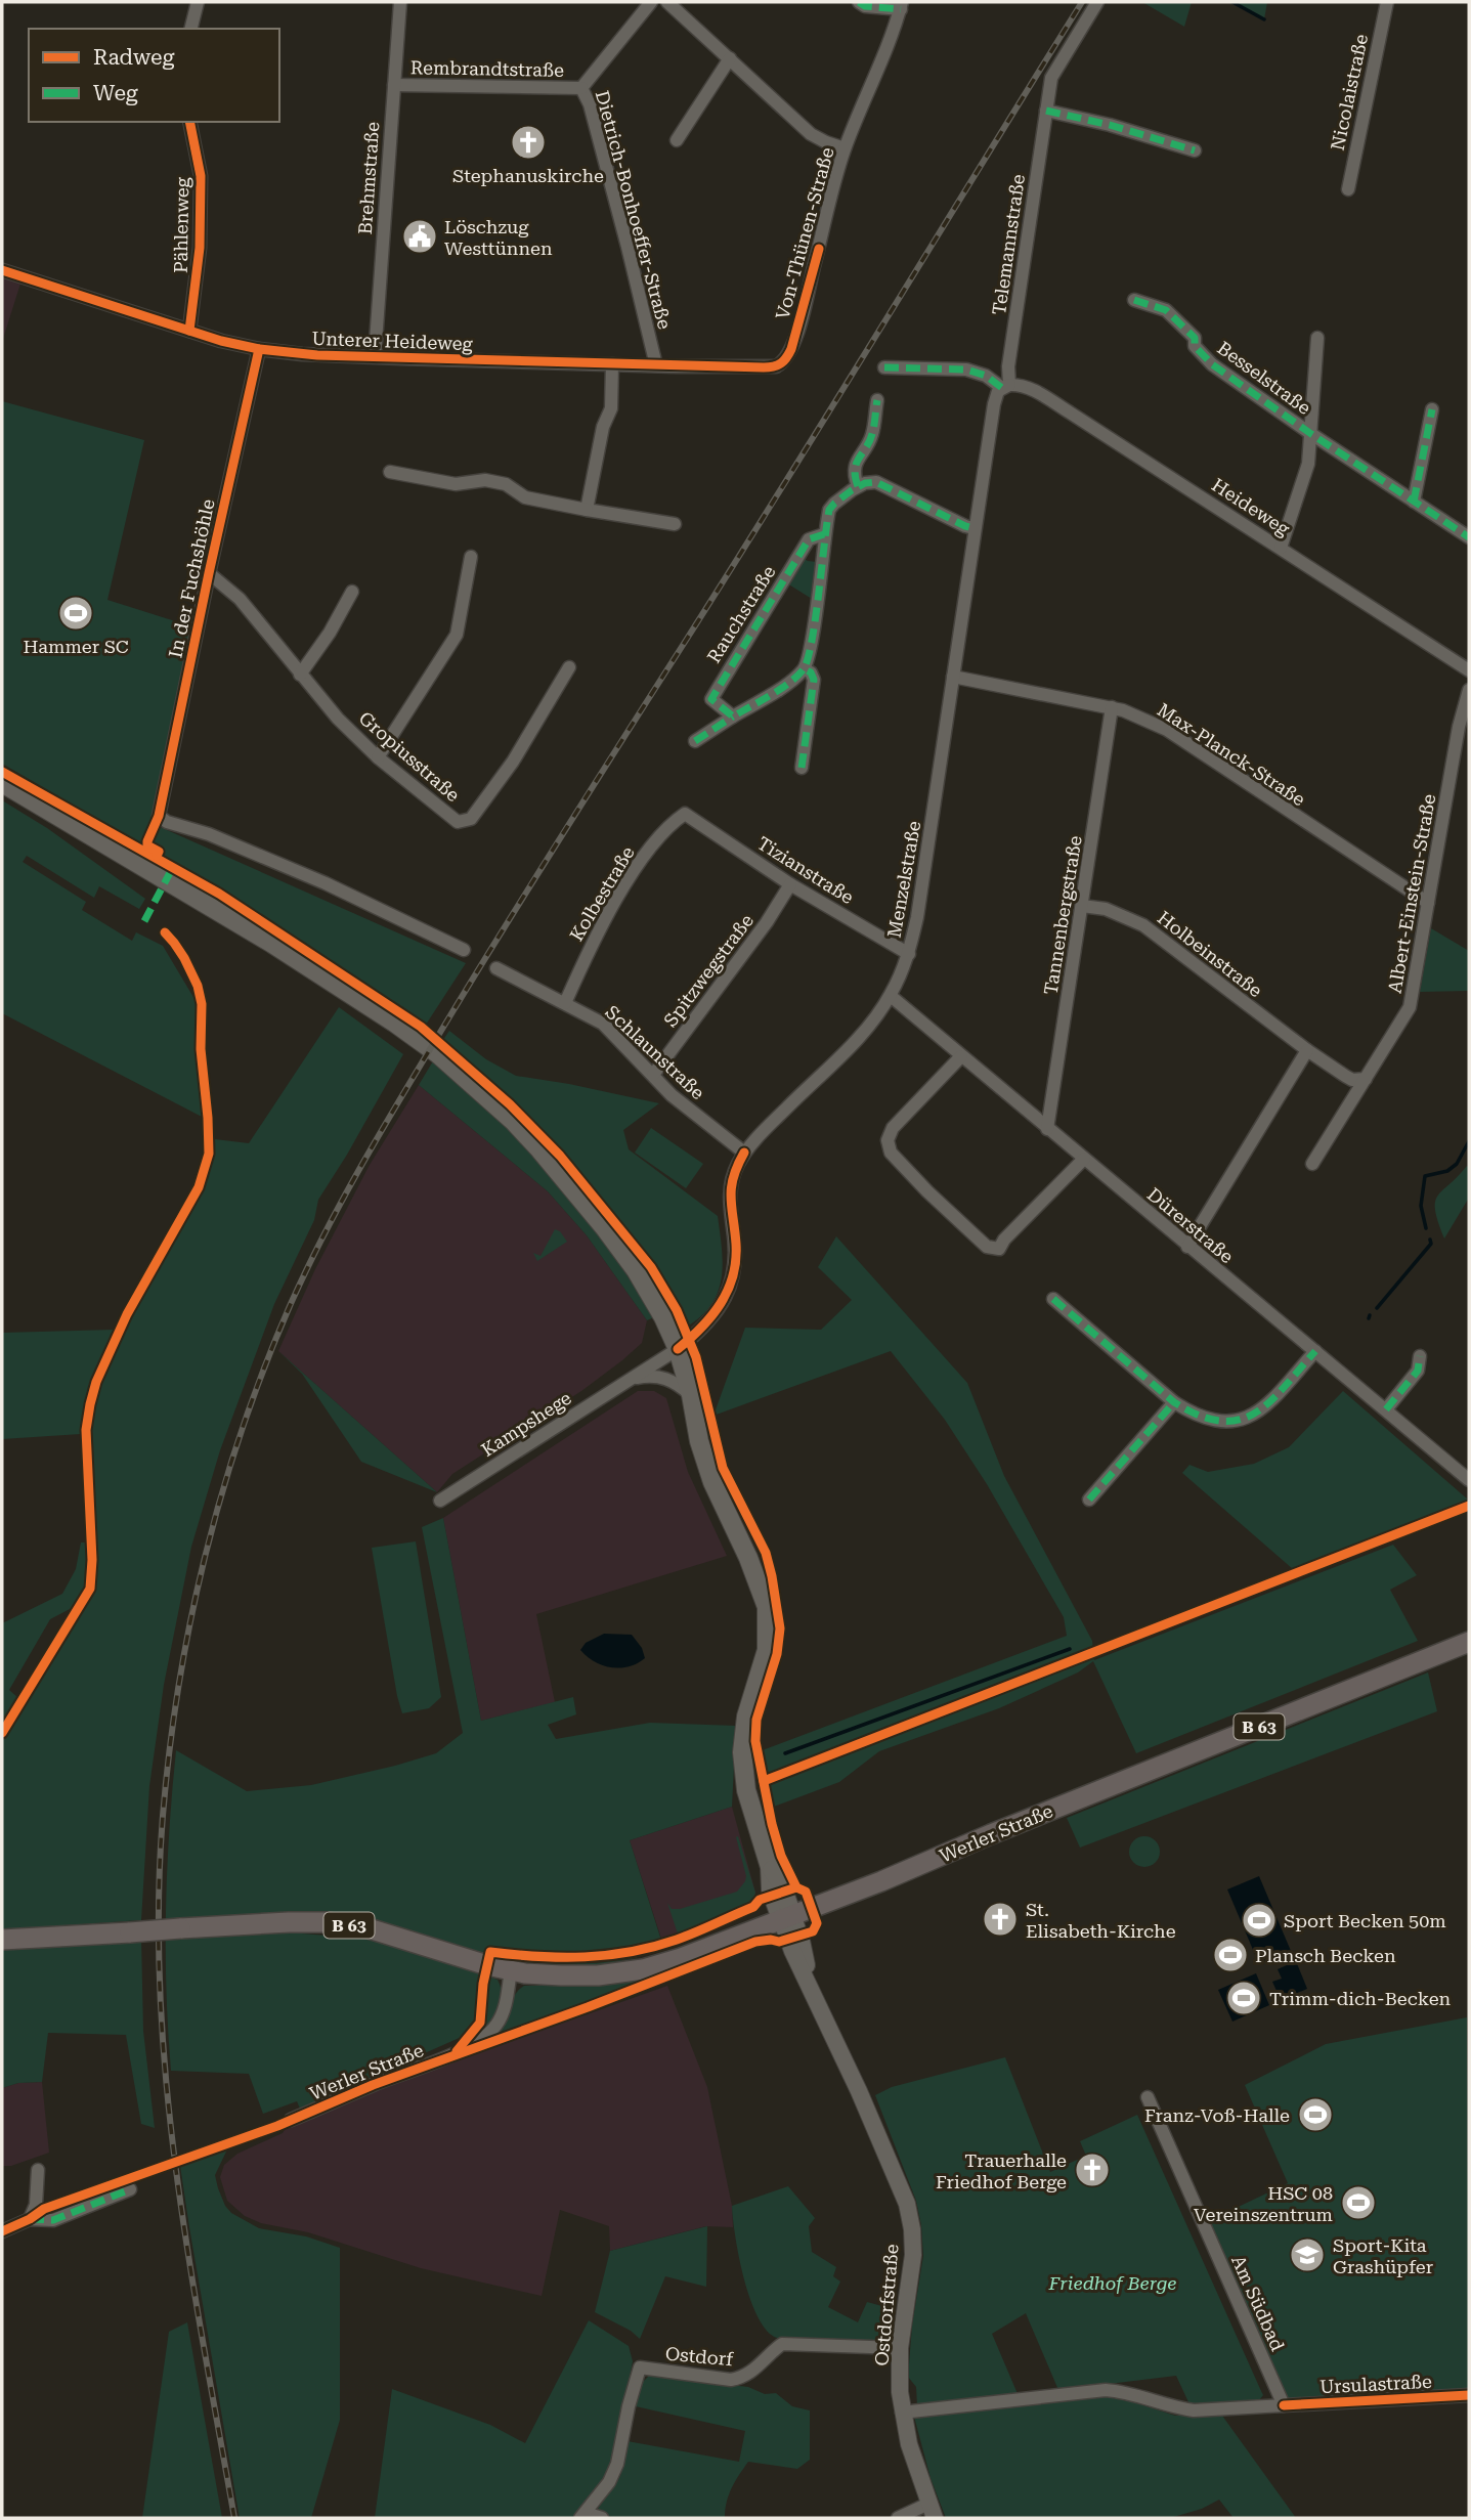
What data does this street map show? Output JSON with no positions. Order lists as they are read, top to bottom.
{
  "streets": {
    "main road": ["B 63", "Werler Straße"],
    "street": [
      "Rembrandtstraße",
      "Nicolaistraße",
      "Brehmstraße",
      "Dietrich-Bonhoeffer-Straße",
      "Pählenweg",
      "Von-Thünen-Straße",
      "Telemannstraße",
      "Unterer Heideweg",
      "Besselstraße",
      "Heideweg",
      "In der Fuchshöhle",
      "Rauchstraße",
      "Max-Planck-Straße",
      "Gropiusstraße",
      "Tizianstraße",
      "Menzelstraße",
      "Kolbestraße",
      "Albert-Einstein-Straße",
      "Tannenbergstraße",
      "Holbeinstraße",
      "Spitzwegstraße",
      "Schlaunstraße",
      "Dürerstraße",
      "Kampshege",
      "Am Südbad",
      "Ostdorfstraße",
      "Ostdorf",
      "Ursulastraße"
    ]
  },
  "crossings": [
    ["Rembrandtstraße", "Brehmstraße"],
    ["Rembrandtstraße", "Dietrich-Bonhoeffer-Straße"],
    ["Brehmstraße", "Unterer Heideweg"],
    ["Dietrich-Bonhoeffer-Straße", "Unterer Heideweg"],
    ["Pählenweg", "Unterer Heideweg"],
    ["Von-Thünen-Straße", "Unterer Heideweg"],
    ["Telemannstraße", "Heideweg"],
    ["Telemannstraße", "Menzelstraße"],
    ["Unterer Heideweg", "In der Fuchshöhle"],
    ["Heideweg", "Menzelstraße"],
    ["In der Fuchshöhle", "Gropiusstraße"],
    ["Max-Planck-Straße", "Menzelstraße"],
    ["Max-Planck-Straße", "Albert-Einstein-Straße"],
    ["Max-Planck-Straße", "Tannenbergstraße"],
    ["Tizianstraße", "Menzelstraße"],
    ["Tizianstraße", "Kolbestraße"],
    ["Tizianstraße", "Spitzwegstraße"],
    ["Menzelstraße", "Schlaunstraße"],
    ["Menzelstraße", "Dürerstraße"],
    ["Menzelstraße", "Kampshege"],
    ["Kolbestraße", "Schlaunstraße"],
    ["Albert-Einstein-Straße", "Holbeinstraße"],
    ["Tannenbergstraße", "Holbeinstraße"],
    ["Tannenbergstraße", "Dürerstraße"],
    ["Spitzwegstraße", "Schlaunstraße"],
    ["Werler Straße", "Ostdorfstraße"],
    ["Am Südbad", "Ursulastraße"],
    ["Ostdorfstraße", "Ostdorf"],
    ["Ostdorfstraße", "Ursulastraße"]
  ],
  "parks": ["Friedhof Berge"],
  "places": {
    "church": ["Stephanuskirche", "St. Elisabeth-Kirche", "Trauerhalle Friedhof Berge"],
    "public building": ["Löschzug Westtünnen"],
    "sports": [
      "Hammer SC",
      "Sport Becken 50m",
      "Plansch Becken",
      "Trimm-dich-Becken",
      "Franz-Voß-Halle",
      "HSC 08 Vereinszentrum"
    ],
    "school or university": ["Sport-Kita Grashüpfer"]
  },
  "legend": ["Radweg", "Weg"]
}
